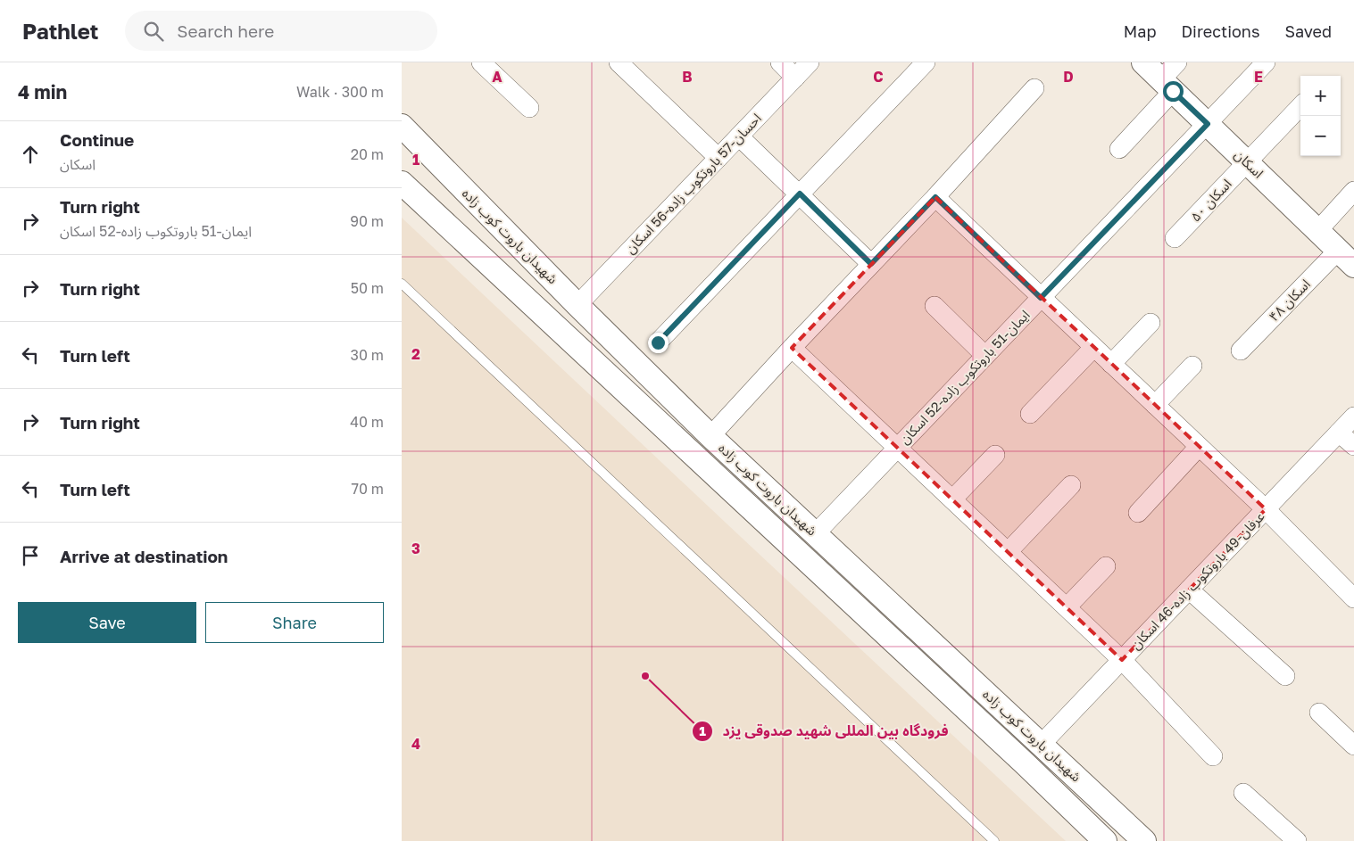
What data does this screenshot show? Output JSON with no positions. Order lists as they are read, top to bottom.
{
  "streets": {
    "street": [
      "اسکان",
      "احسان-57 باروتکوب زاده-56 اسکان",
      "اسکان ۵۰",
      "شهیدان باروت کوب زاده",
      "اسکان ۴۸",
      "ایمان-51 باروتکوب زاده-52 اسکان",
      "عرفان-49 باروتکوب زاده-46 اسکان"
    ]
  },
  "crossings": [
    ["اسکان", "اسکان ۵۰"],
    ["اسکان", "اسکان ۴۸"],
    ["اسکان", "ایمان-51 باروتکوب زاده-52 اسکان"],
    ["احسان-57 باروتکوب زاده-56 اسکان", "شهیدان باروت کوب زاده"],
    ["شهیدان باروت کوب زاده", "ایمان-51 باروتکوب زاده-52 اسکان"],
    ["شهیدان باروت کوب زاده", "عرفان-49 باروتکوب زاده-46 اسکان"]
  ],
  "places": ["فرودگاه بین المللی شهید صدوقی یزد"],
  "page": {
    "header": "Pathlet",
    "search": "Search here",
    "nav": ["Map", "Directions", "Saved"],
    "heading": ["4 min", "Walk · 300 m"],
    "map_buttons": ["+", "−"],
    "list": [
      ["Continue", "اسکان", "20 m"],
      ["Turn right", "ایمان-51 باروتکوب زاده-52 اسکان", "90 m"],
      ["Turn right", "50 m"],
      ["Turn left", "30 m"],
      ["Turn right", "40 m"],
      ["Turn left", "70 m"],
      "Arrive at destination"
    ],
    "buttons": ["Save", "Share"]
  },
  "grid": {
    "columns": [
      "A",
      "B",
      "C",
      "D",
      "E"
    ],
    "rows": [
      "1",
      "2",
      "3",
      "4"
    ]
  }
}
